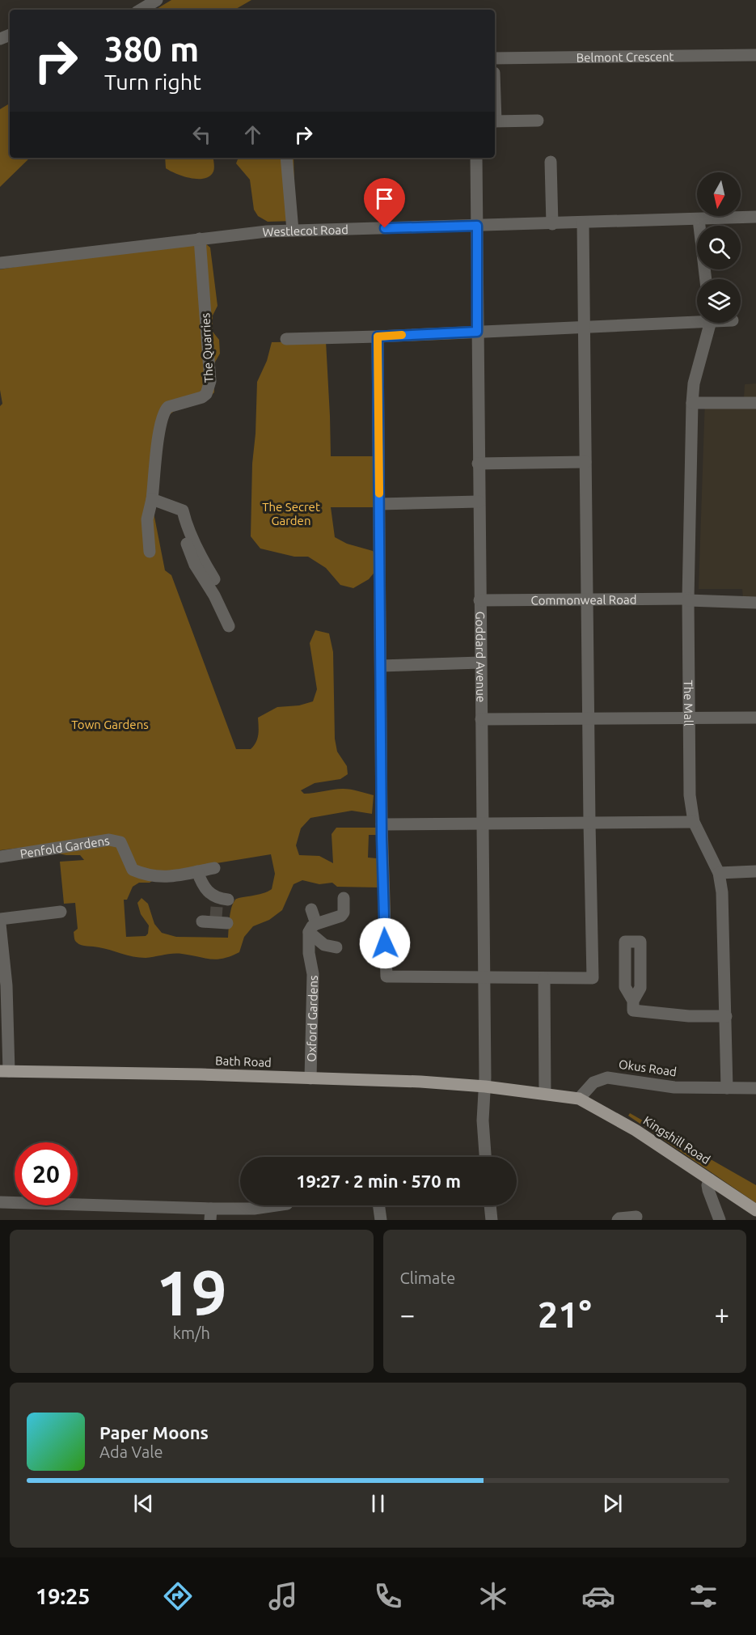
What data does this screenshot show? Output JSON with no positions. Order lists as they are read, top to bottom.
{
  "streets": {
    "main road": ["Bath Road", "Kingshill Road"],
    "street": [
      "Belmont Crescent",
      "Westlecot Road",
      "The Quarries",
      "Commonweal Road",
      "Goddard Avenue",
      "The Mall",
      "Penfold Gardens",
      "Oxford Gardens",
      "Okus Road"
    ]
  },
  "crossings": [
    ["Westlecot Road", "The Quarries"],
    ["Westlecot Road", "Goddard Avenue"],
    ["Commonweal Road", "Goddard Avenue"],
    ["Commonweal Road", "The Mall"],
    ["Goddard Avenue", "Bath Road"],
    ["The Mall", "Okus Road"],
    ["Oxford Gardens", "Bath Road"],
    ["Okus Road", "Kingshill Road"]
  ],
  "parks": ["The Secret Garden", "Town Gardens"],
  "north": "bottom",
  "page": {
    "turn": ["380 m", "Turn right"],
    "limit": "20",
    "trip": "19:27 · 2 min · 570 m",
    "tile": [
      ["19", "km/h"],
      "Climate"
    ],
    "heat": ["−", "21°", "+"],
    "song": ["Paper Moons", "Ada Vale"],
    "tabs": "19:25"
  }
}
